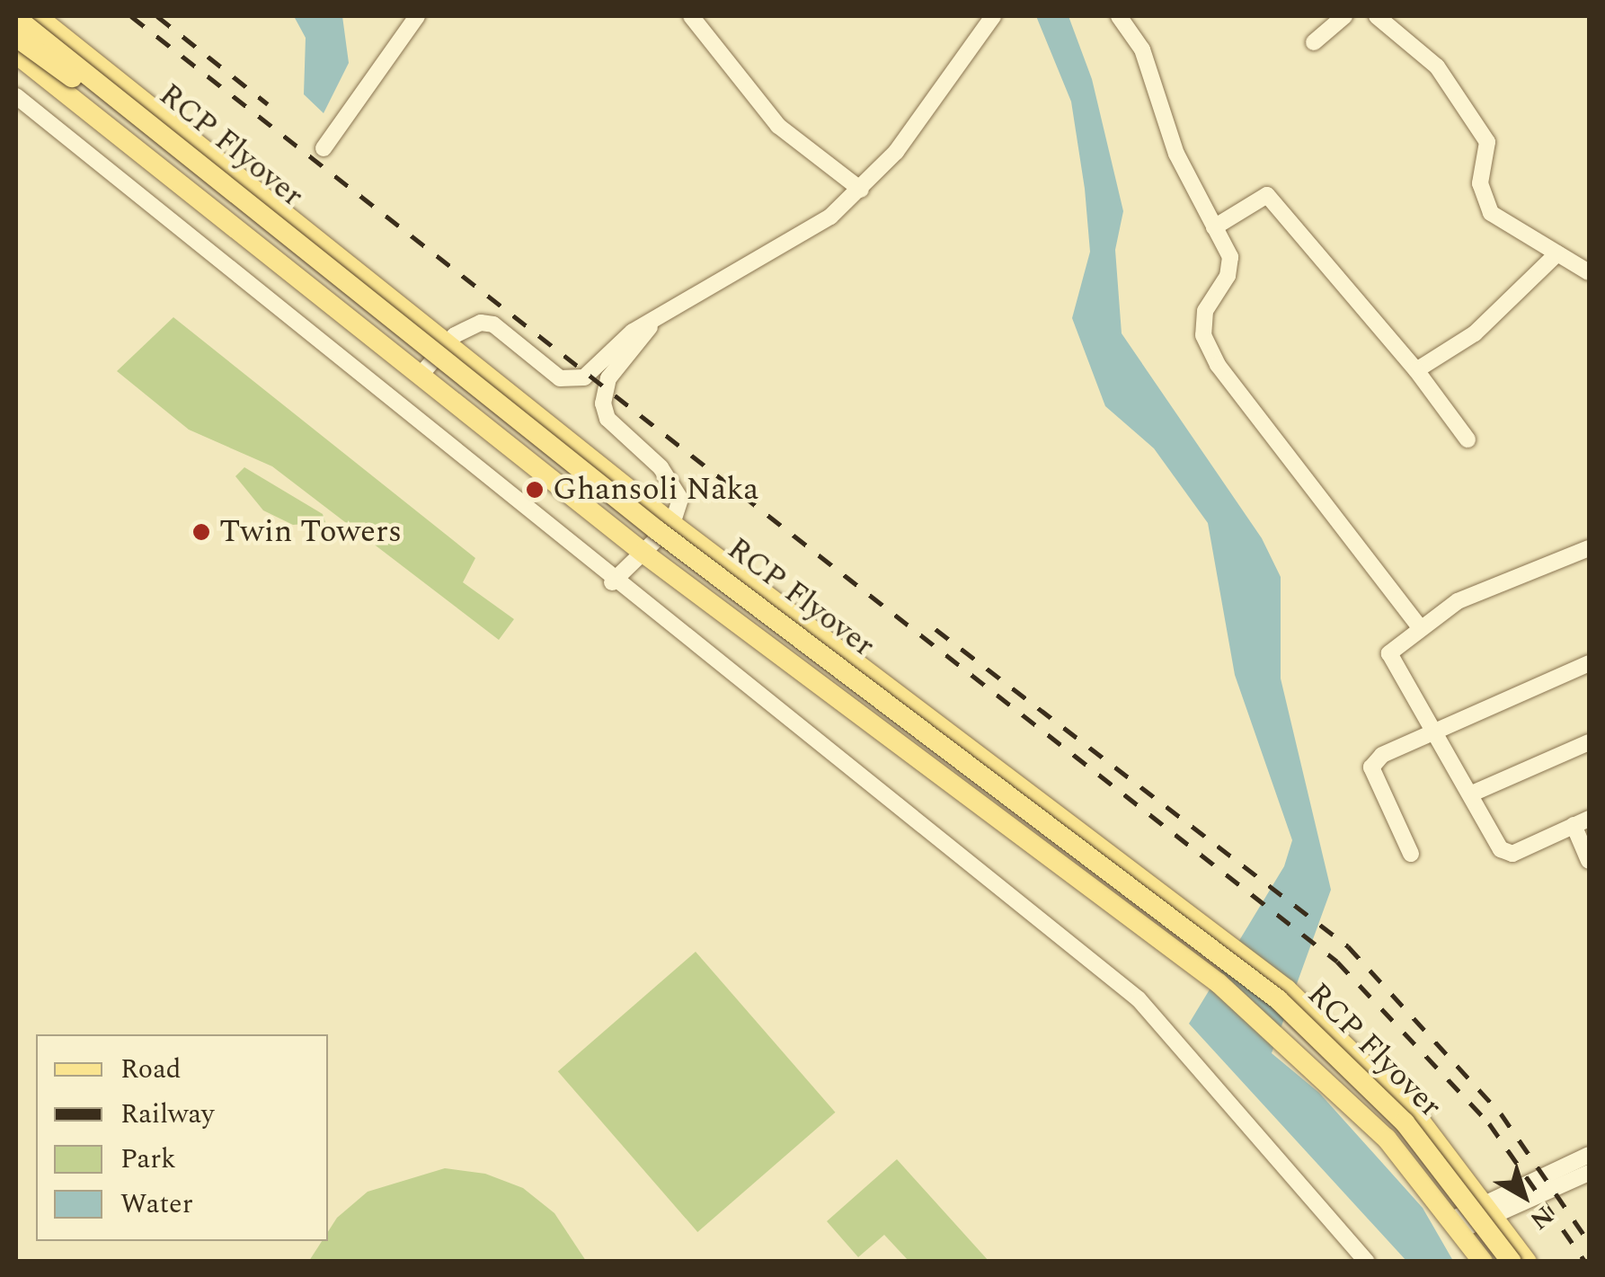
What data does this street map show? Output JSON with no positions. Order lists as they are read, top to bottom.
{
  "streets": {
    "main road": ["RCP Flyover"]
  },
  "places": ["Ghansoli Naka", "Twin Towers"],
  "legend": [
    "Road",
    "Railway",
    "Park",
    "Water"
  ],
  "north": "bottom right"
}
